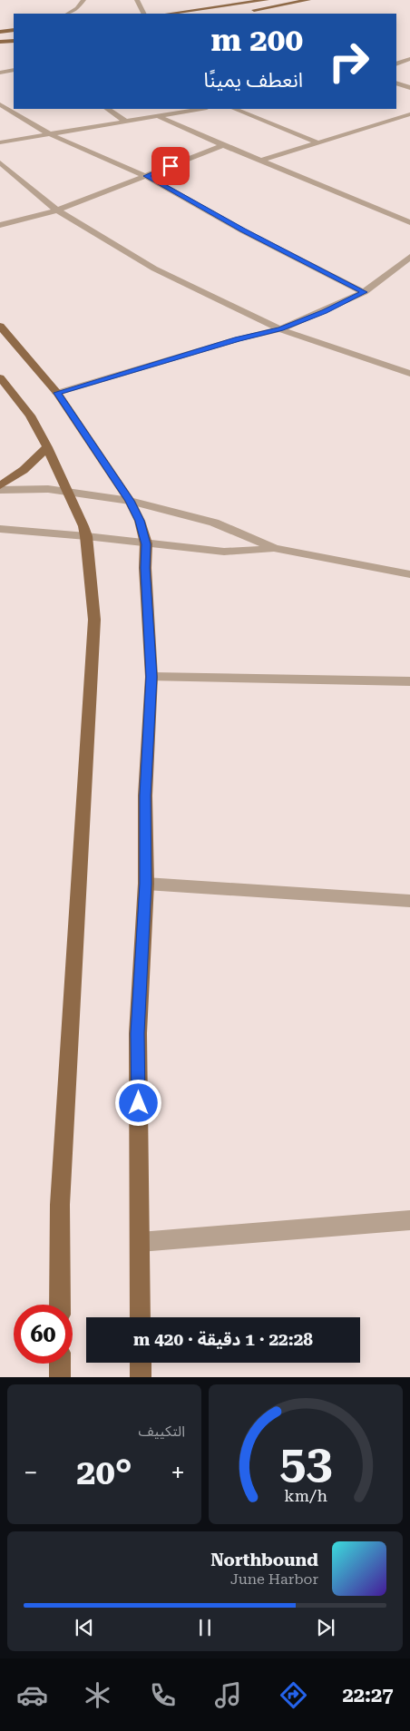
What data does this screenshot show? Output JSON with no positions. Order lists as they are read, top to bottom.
{
  "page": {
    "turn": ["200 m", "انعطف يمينًا"],
    "limit": "60",
    "trip": "22:28 · 1 دقيقة · 420 m",
    "tile": "التكييف",
    "heat": ["−", "20°", "+"],
    "song": ["Northbound", "June Harbor"],
    "tabs": "22:27",
    "gauge": ["53", "km/h"]
  }
}
